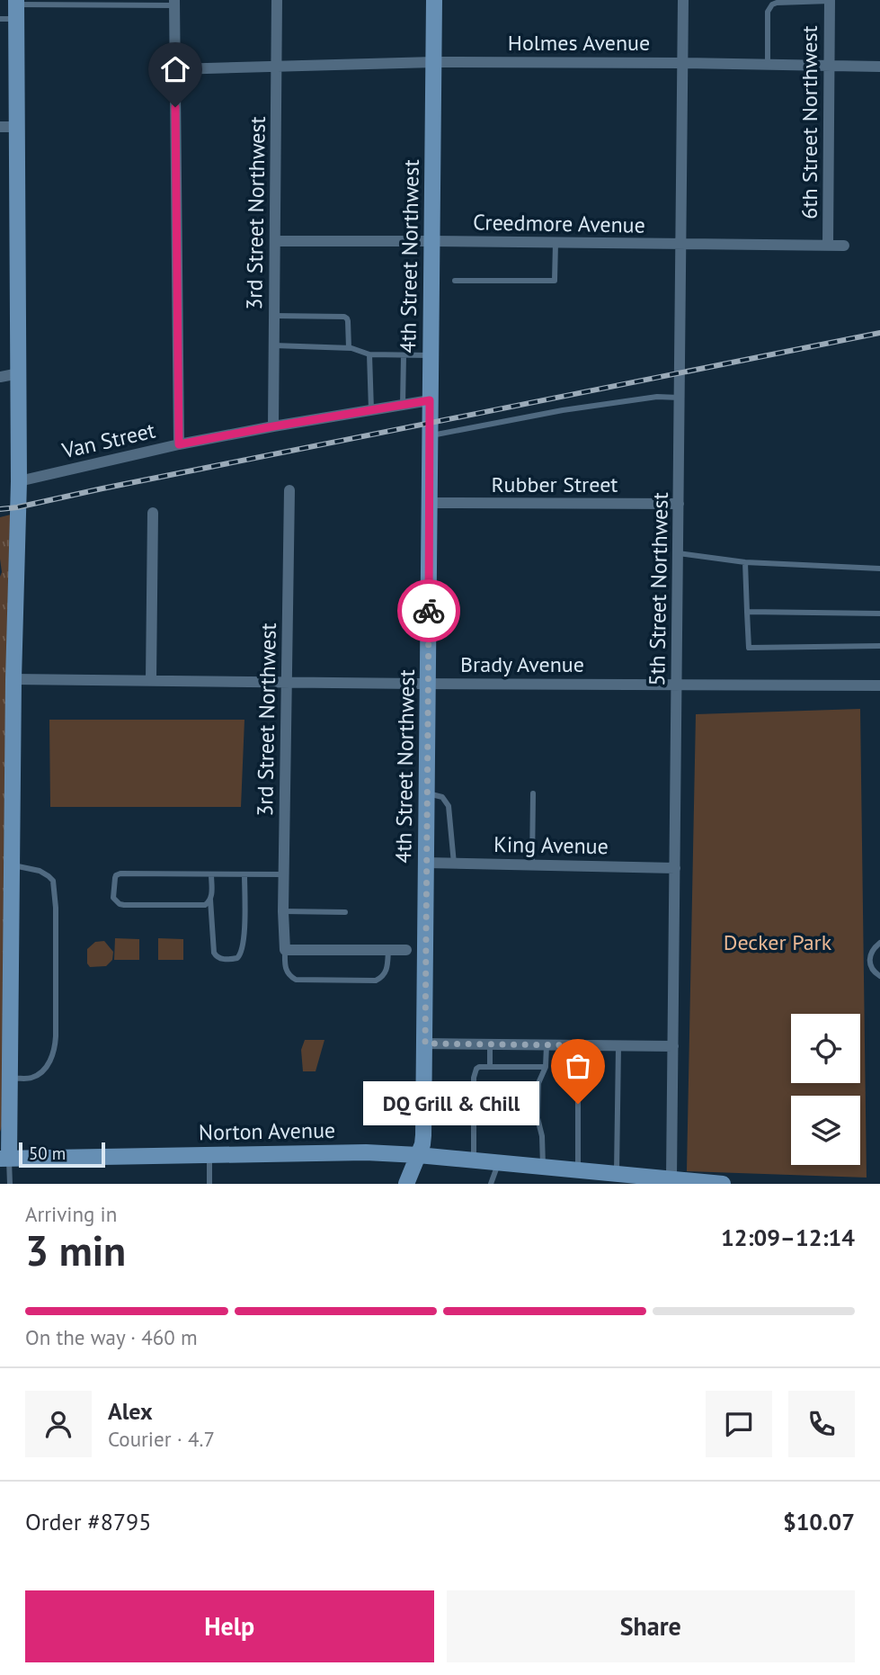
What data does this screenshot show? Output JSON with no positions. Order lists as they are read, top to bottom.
{
  "streets": {
    "street": [
      "Holmes Avenue",
      "6th Street Northwest",
      "3rd Street Northwest",
      "Creedmore Avenue",
      "4th Street Northwest",
      "Van Street",
      "Rubber Street",
      "5th Street Northwest",
      "Brady Avenue",
      "King Avenue",
      "Norton Avenue"
    ]
  },
  "crossings": [
    ["Holmes Avenue", "6th Street Northwest"],
    ["Holmes Avenue", "3rd Street Northwest"],
    ["Holmes Avenue", "4th Street Northwest"],
    ["Holmes Avenue", "5th Street Northwest"],
    ["6th Street Northwest", "Creedmore Avenue"],
    ["3rd Street Northwest", "Creedmore Avenue"],
    ["3rd Street Northwest", "Van Street"],
    ["3rd Street Northwest", "Brady Avenue"],
    ["Creedmore Avenue", "4th Street Northwest"],
    ["Creedmore Avenue", "5th Street Northwest"],
    ["4th Street Northwest", "Van Street"],
    ["4th Street Northwest", "Rubber Street"],
    ["4th Street Northwest", "Brady Avenue"],
    ["4th Street Northwest", "King Avenue"],
    ["4th Street Northwest", "Norton Avenue"],
    ["Rubber Street", "5th Street Northwest"],
    ["5th Street Northwest", "Brady Avenue"],
    ["5th Street Northwest", "King Avenue"],
    ["5th Street Northwest", "Norton Avenue"]
  ],
  "parks": ["Decker Park"],
  "places": ["DQ Grill & Chill"],
  "scale_bar": "50 m",
  "page": {
    "bubble": "DQ Grill & Chill",
    "scale": "50 m",
    "heading": ["3 min", "Arriving in", "12:09–12:14"],
    "panel": [
      "Alex",
      "Courier · 4.7",
      "Order #8795",
      "$10.07"
    ],
    "bar": "On the way · 460 m",
    "buttons": ["Help", "Share"]
  }
}
